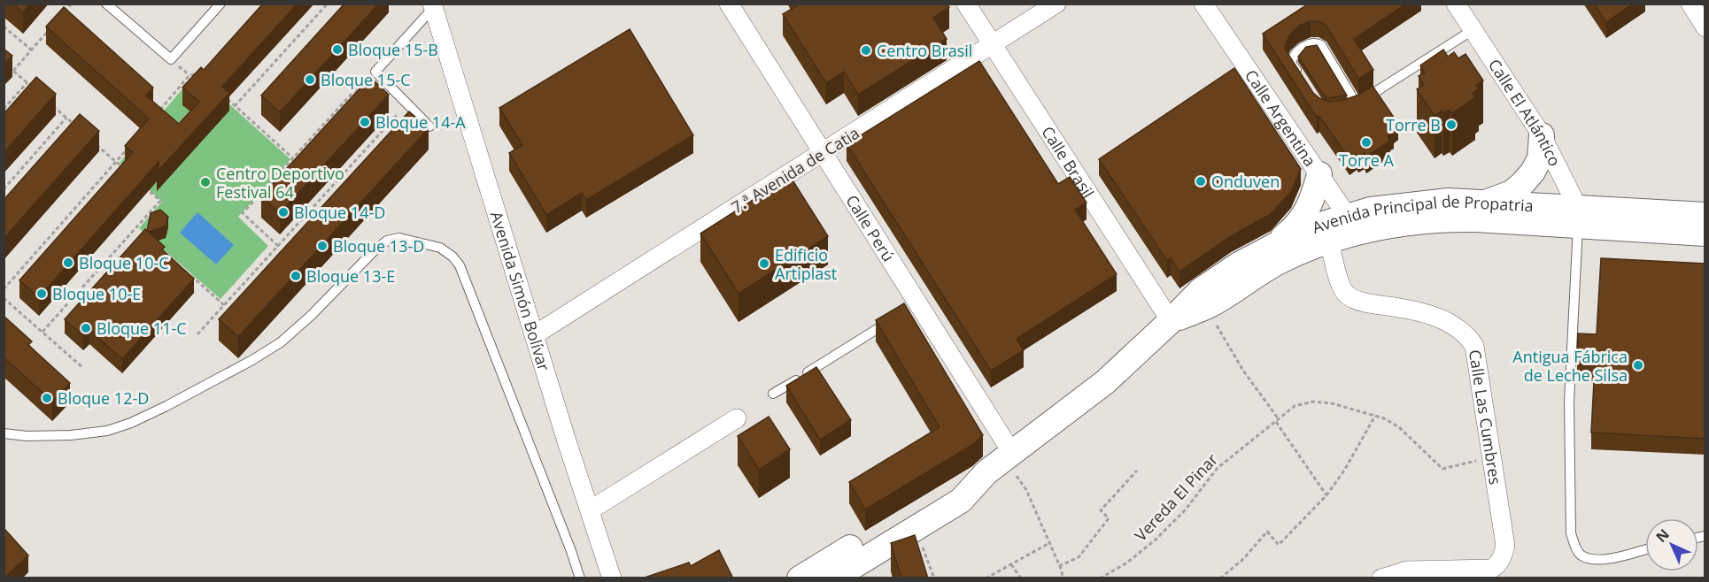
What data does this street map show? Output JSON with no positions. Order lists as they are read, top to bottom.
{
  "streets": {
    "main road": ["Avenida Principal de Propatria"],
    "street": [
      "Calle El Atlántico",
      "Calle Argentina",
      "Calle Brasil",
      "7.ª Avenida de Catia",
      "Calle Perú",
      "Avenida Simón Bolívar",
      "Calle Las Cumbres"
    ],
    "path": ["Vereda El Pinar"]
  },
  "crossings": [
    ["Calle El Atlántico", "Avenida Principal de Propatria"],
    ["Calle Argentina", "Avenida Principal de Propatria"],
    ["Calle Argentina", "Calle Las Cumbres"],
    ["Calle Brasil", "7.ª Avenida de Catia"],
    ["Calle Brasil", "Avenida Principal de Propatria"],
    ["7.ª Avenida de Catia", "Calle Perú"],
    ["7.ª Avenida de Catia", "Avenida Simón Bolívar"],
    ["Avenida Principal de Propatria", "Calle Perú"],
    ["Avenida Principal de Propatria", "Calle Las Cumbres"],
    ["Calle Las Cumbres", "Vereda El Pinar"]
  ],
  "places": [
    "Bloque 15-B",
    "Centro Brasil",
    "Bloque 15-C",
    "Bloque 14-A",
    "Torre B",
    "Torre A",
    "Onduven",
    "Centro Deportivo Festival 64",
    "Bloque 14-D",
    "Bloque 13-D",
    "Bloque 10-C",
    "Edificio Artiplast",
    "Bloque 13-E",
    "Bloque 10-E",
    "Bloque 11-C",
    "Antigua Fábrica de Leche Silsa",
    "Bloque 12-D"
  ],
  "north": "top left"
}
